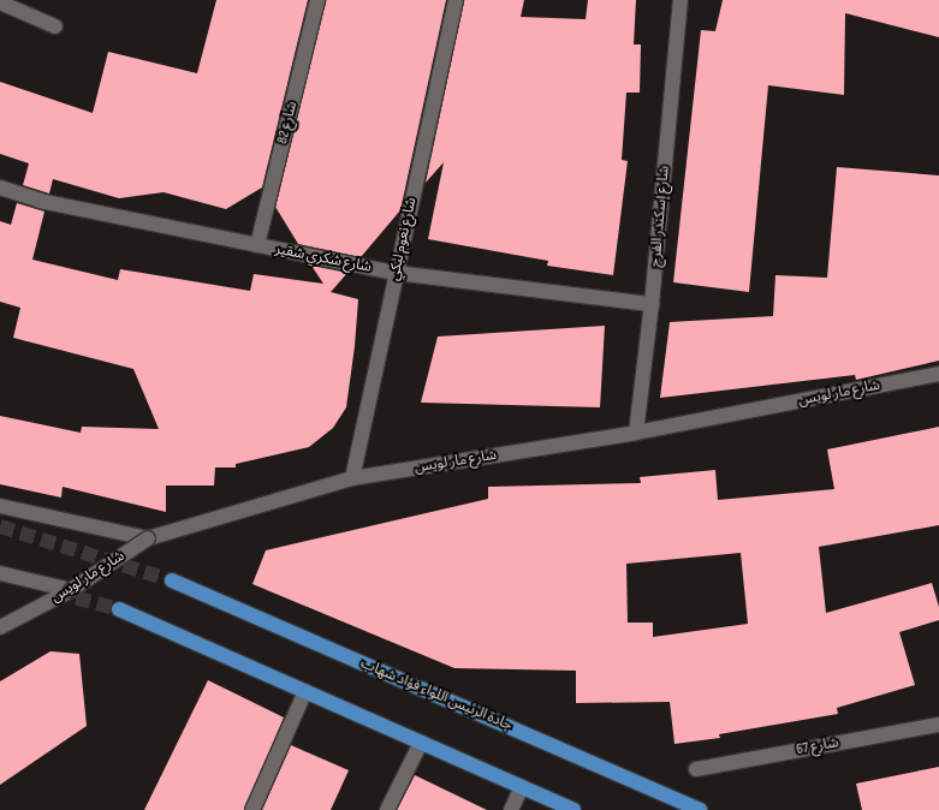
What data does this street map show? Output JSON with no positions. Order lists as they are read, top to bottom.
{
  "streets": {
    "highway": ["جادة الرئيس اللواء فؤاد شهاب"],
    "street": [
      "شارع 82",
      "شارع إسكندر الفرح",
      "شارع نعوم لبكي",
      "شارع شكري شقير",
      "شارع مار لويس",
      "شارع 67"
    ]
  },
  "crossings": [
    ["شارع 82", "شارع شكري شقير"],
    ["شارع إسكندر الفرح", "شارع شكري شقير"],
    ["شارع إسكندر الفرح", "شارع مار لويس"],
    ["شارع نعوم لبكي", "شارع شكري شقير"],
    ["شارع نعوم لبكي", "شارع مار لويس"]
  ]
}
